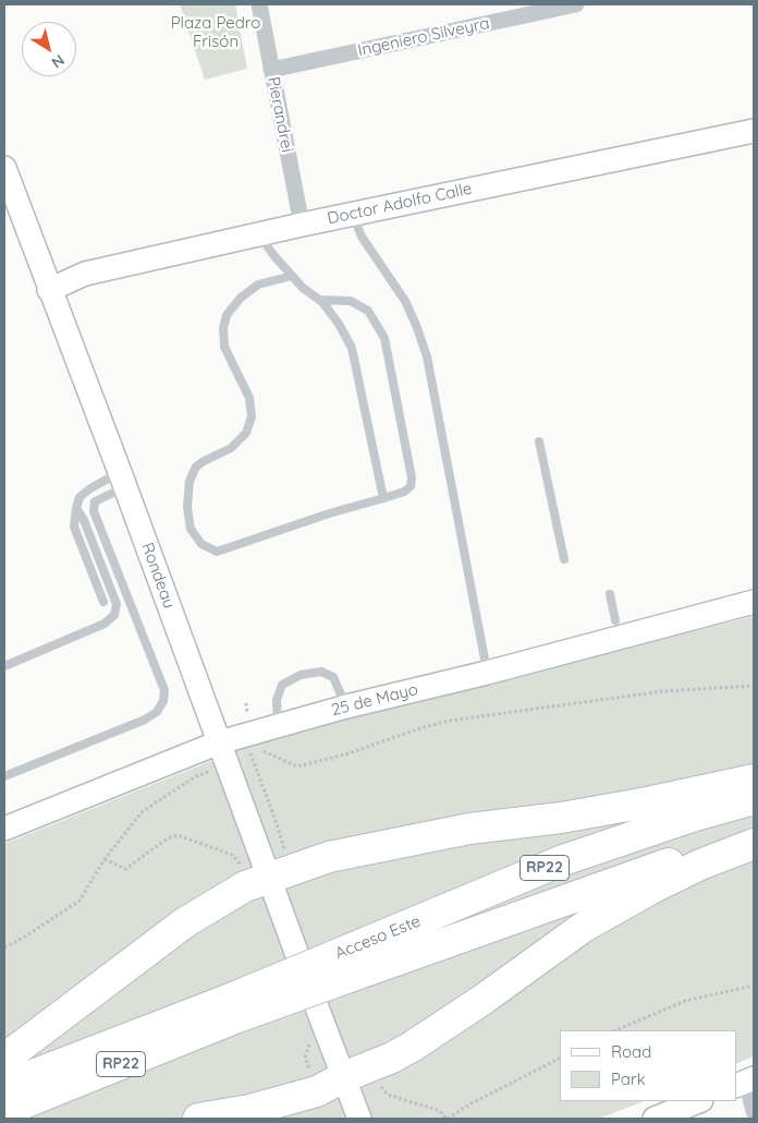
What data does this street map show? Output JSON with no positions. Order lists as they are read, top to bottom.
{
  "streets": {
    "highway": ["RP22", "Acceso Este"],
    "street": [
      "Ingeniero Silveyra",
      "Pierandrei",
      "Doctor Adolfo Calle",
      "Rondeau",
      "25 de Mayo"
    ]
  },
  "crossings": [
    ["Ingeniero Silveyra", "Pierandrei"],
    ["Pierandrei", "Doctor Adolfo Calle"],
    ["Doctor Adolfo Calle", "Rondeau"],
    ["Rondeau", "25 de Mayo"]
  ],
  "parks": ["Plaza Pedro Frisón"],
  "legend": ["Road", "Park"],
  "north": "bottom right"
}
